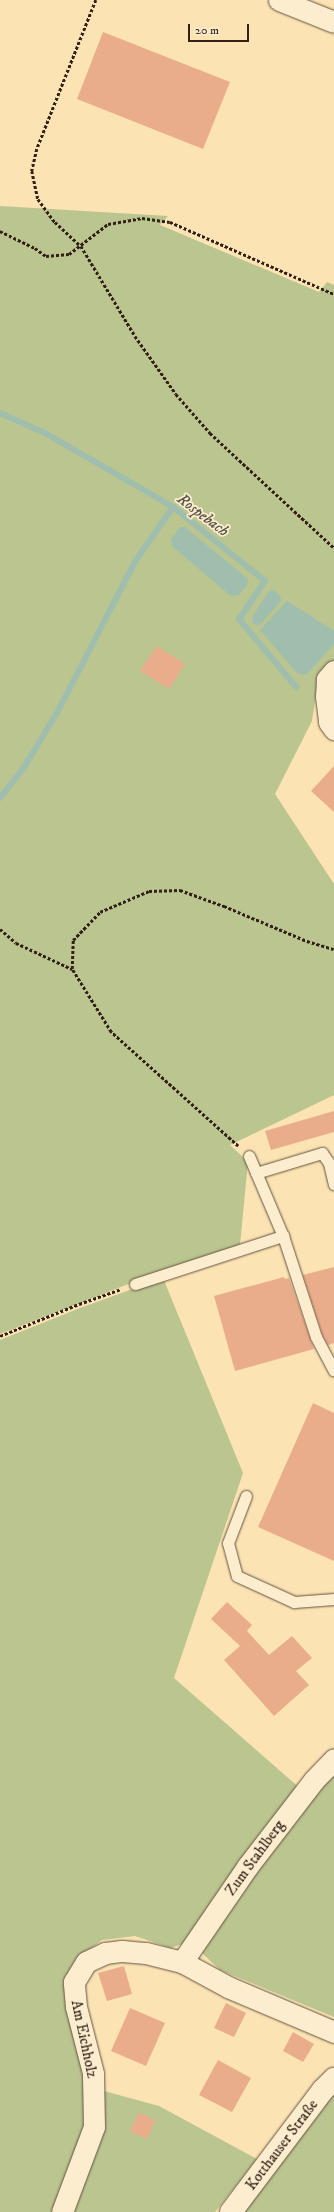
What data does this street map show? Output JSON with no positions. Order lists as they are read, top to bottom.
{
  "streets": {
    "street": ["Zum Stahlberg", "Am Eichholz", "Kotthauser Straße"]
  },
  "crossings": [
    ["Zum Stahlberg", "Am Eichholz"]
  ],
  "water": ["Rospebach"],
  "scale_bar": "20 m"
}
